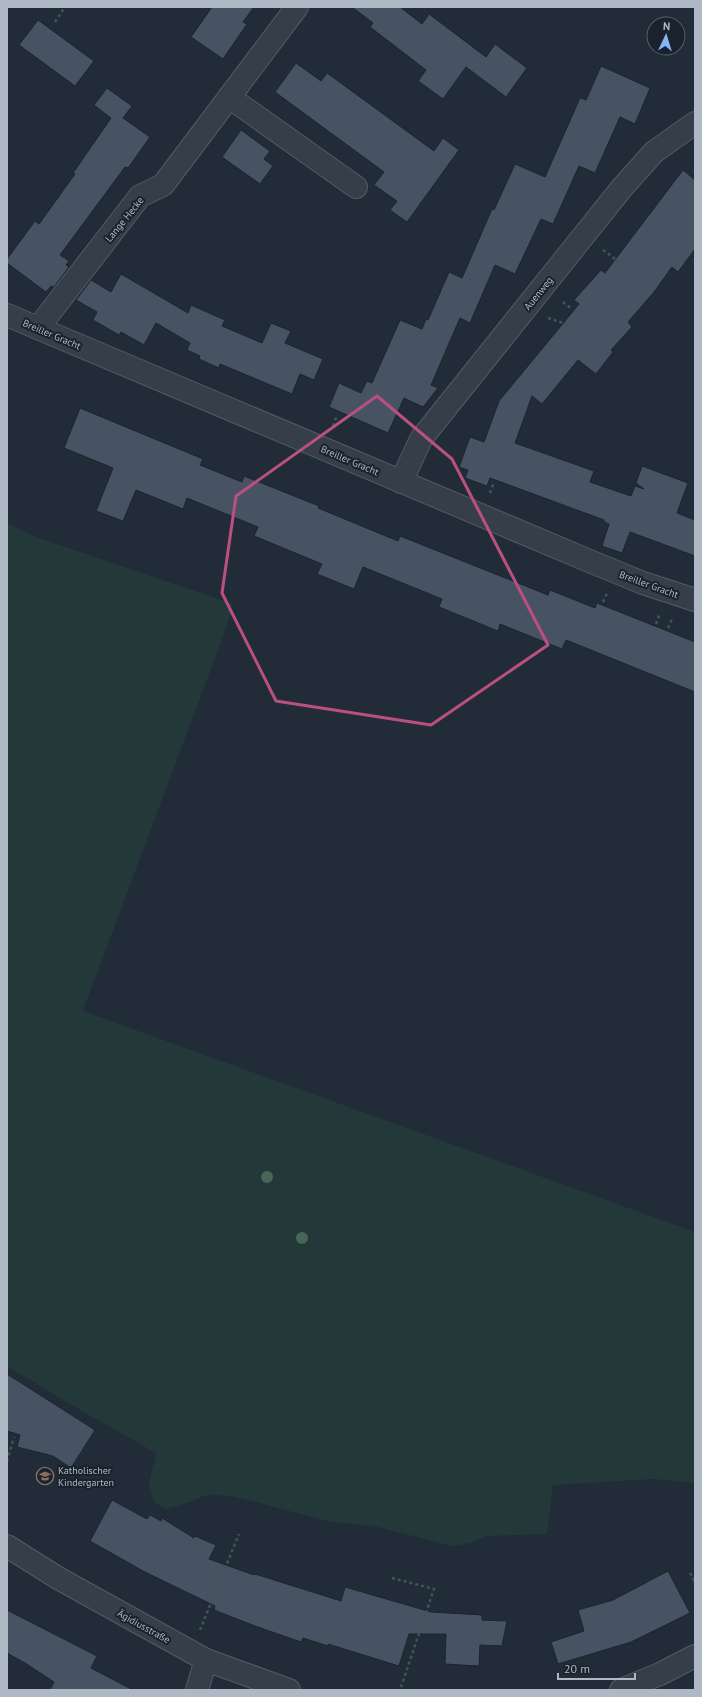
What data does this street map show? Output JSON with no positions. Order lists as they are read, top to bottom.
{
  "streets": {
    "street": [
      "Lange Hecke",
      "Auenweg",
      "Breiller Gracht",
      "Ägidiusstraße"
    ]
  },
  "crossings": [
    ["Lange Hecke", "Breiller Gracht"],
    ["Auenweg", "Breiller Gracht"]
  ],
  "places": {
    "school or university": ["Katholischer Kindergarten"]
  },
  "scale_bar": "20 m",
  "north": "top"
}
